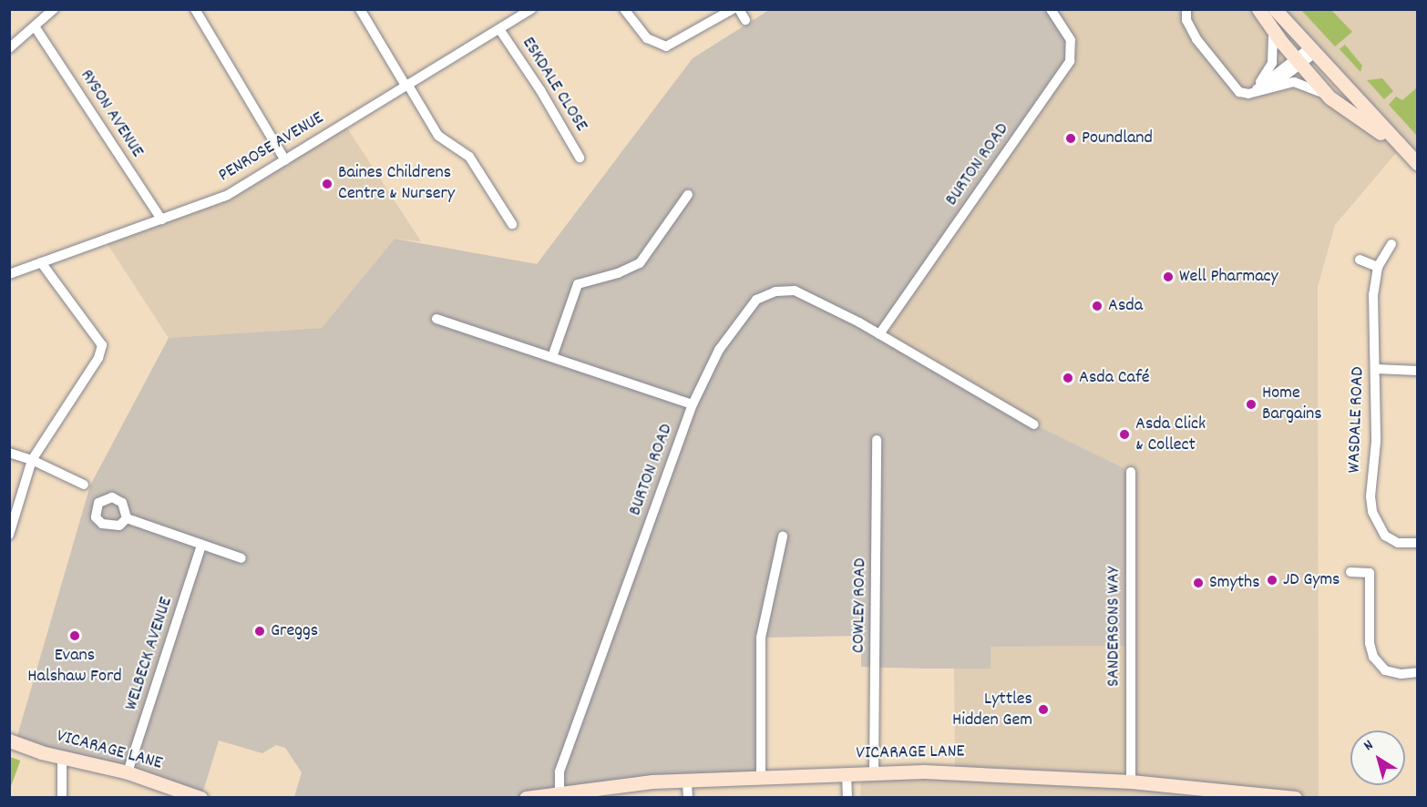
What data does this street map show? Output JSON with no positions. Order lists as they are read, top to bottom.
{
  "streets": {
    "street": [
      "ESKDALE CLOSE",
      "RYSON AVENUE",
      "PENROSE AVENUE",
      "BURTON ROAD",
      "WASDALE ROAD",
      "COWLEY ROAD",
      "SANDERSONS WAY",
      "WELBECK AVENUE",
      "VICARAGE LANE"
    ]
  },
  "crossings": [
    ["ESKDALE CLOSE", "PENROSE AVENUE"],
    ["RYSON AVENUE", "PENROSE AVENUE"],
    ["BURTON ROAD", "VICARAGE LANE"],
    ["COWLEY ROAD", "VICARAGE LANE"],
    ["SANDERSONS WAY", "VICARAGE LANE"],
    ["WELBECK AVENUE", "VICARAGE LANE"]
  ],
  "places": [
    "Poundland",
    "Baines Childrens Centre & Nursery",
    "Well Pharmacy",
    "Asda",
    "Asda Café",
    "Home Bargains",
    "Asda Click & Collect",
    "JD Gyms",
    "Smyths",
    "Greggs",
    "Evans Halshaw Ford",
    "Lyttles Hidden Gem"
  ],
  "north": "top left"
}
